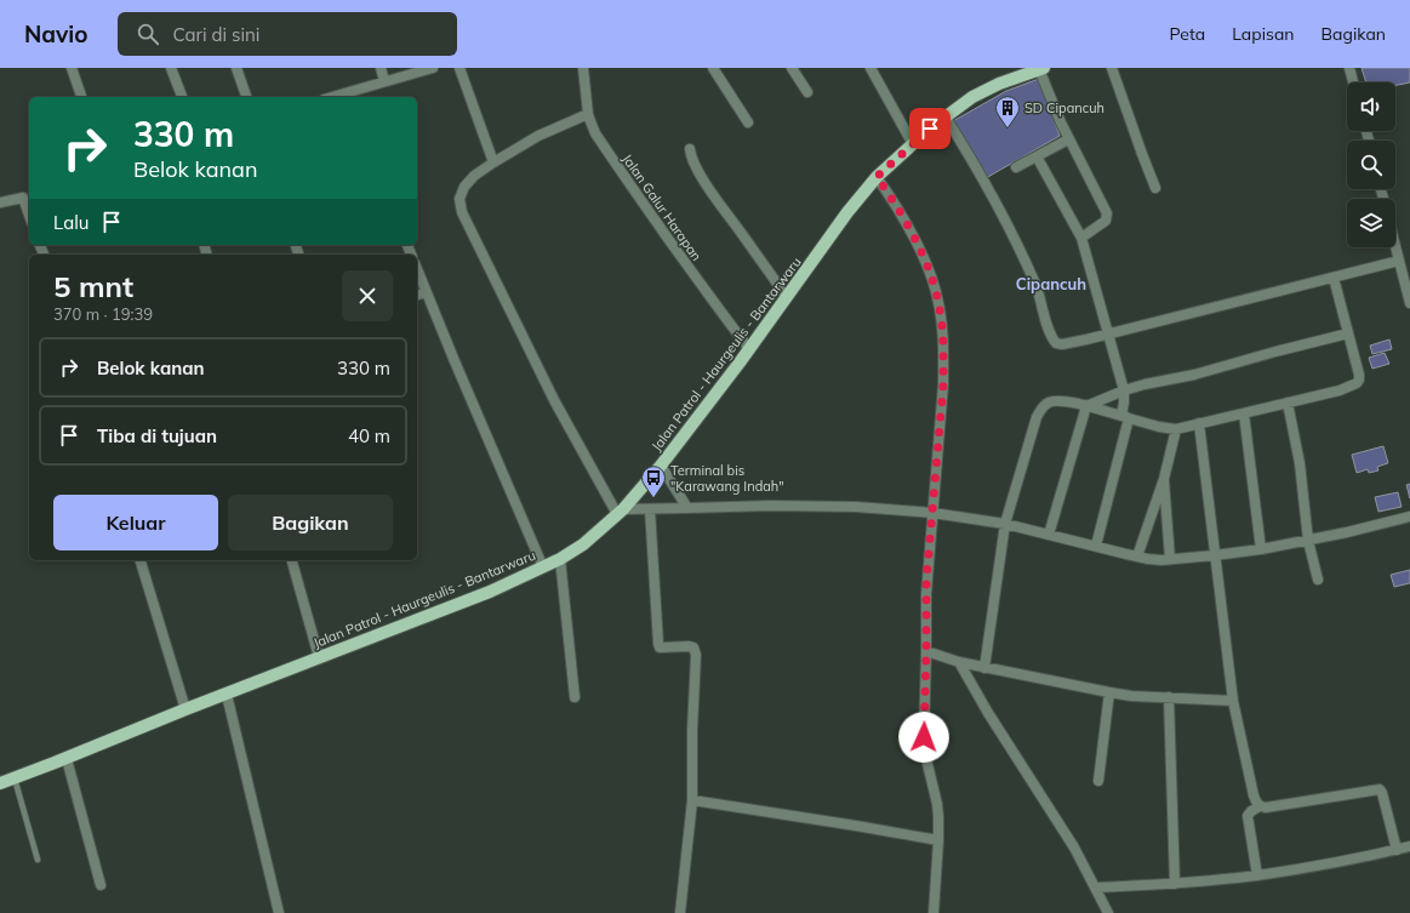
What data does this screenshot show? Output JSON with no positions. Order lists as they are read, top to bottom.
{
  "streets": {
    "main road": ["Jalan Patrol - Haurgeulis - Bantarwaru"],
    "street": ["Jalan Galur Harapan"]
  },
  "crossings": [
    ["Jalan Galur Harapan", "Jalan Patrol - Haurgeulis - Bantarwaru"]
  ],
  "districts": ["Cipancuh"],
  "places": {
    "building": ["SD Cipancuh"],
    "bus stop": ["Terminal bis \"Karawang Indah\""]
  },
  "page": {
    "header": "Navio",
    "search": "Cari di sini",
    "nav": ["Peta", "Lapisan", "Bagikan"],
    "turn": ["330 m", "Belok kanan"],
    "then": "Lalu",
    "heading": ["5 mnt", "370 m · 19:39"],
    "list": [
      {
        "name": "Belok kanan",
        "value": "330 m"
      },
      {
        "name": "Tiba di tujuan",
        "value": "40 m"
      }
    ],
    "buttons": ["Keluar", "Bagikan"]
  }
}
